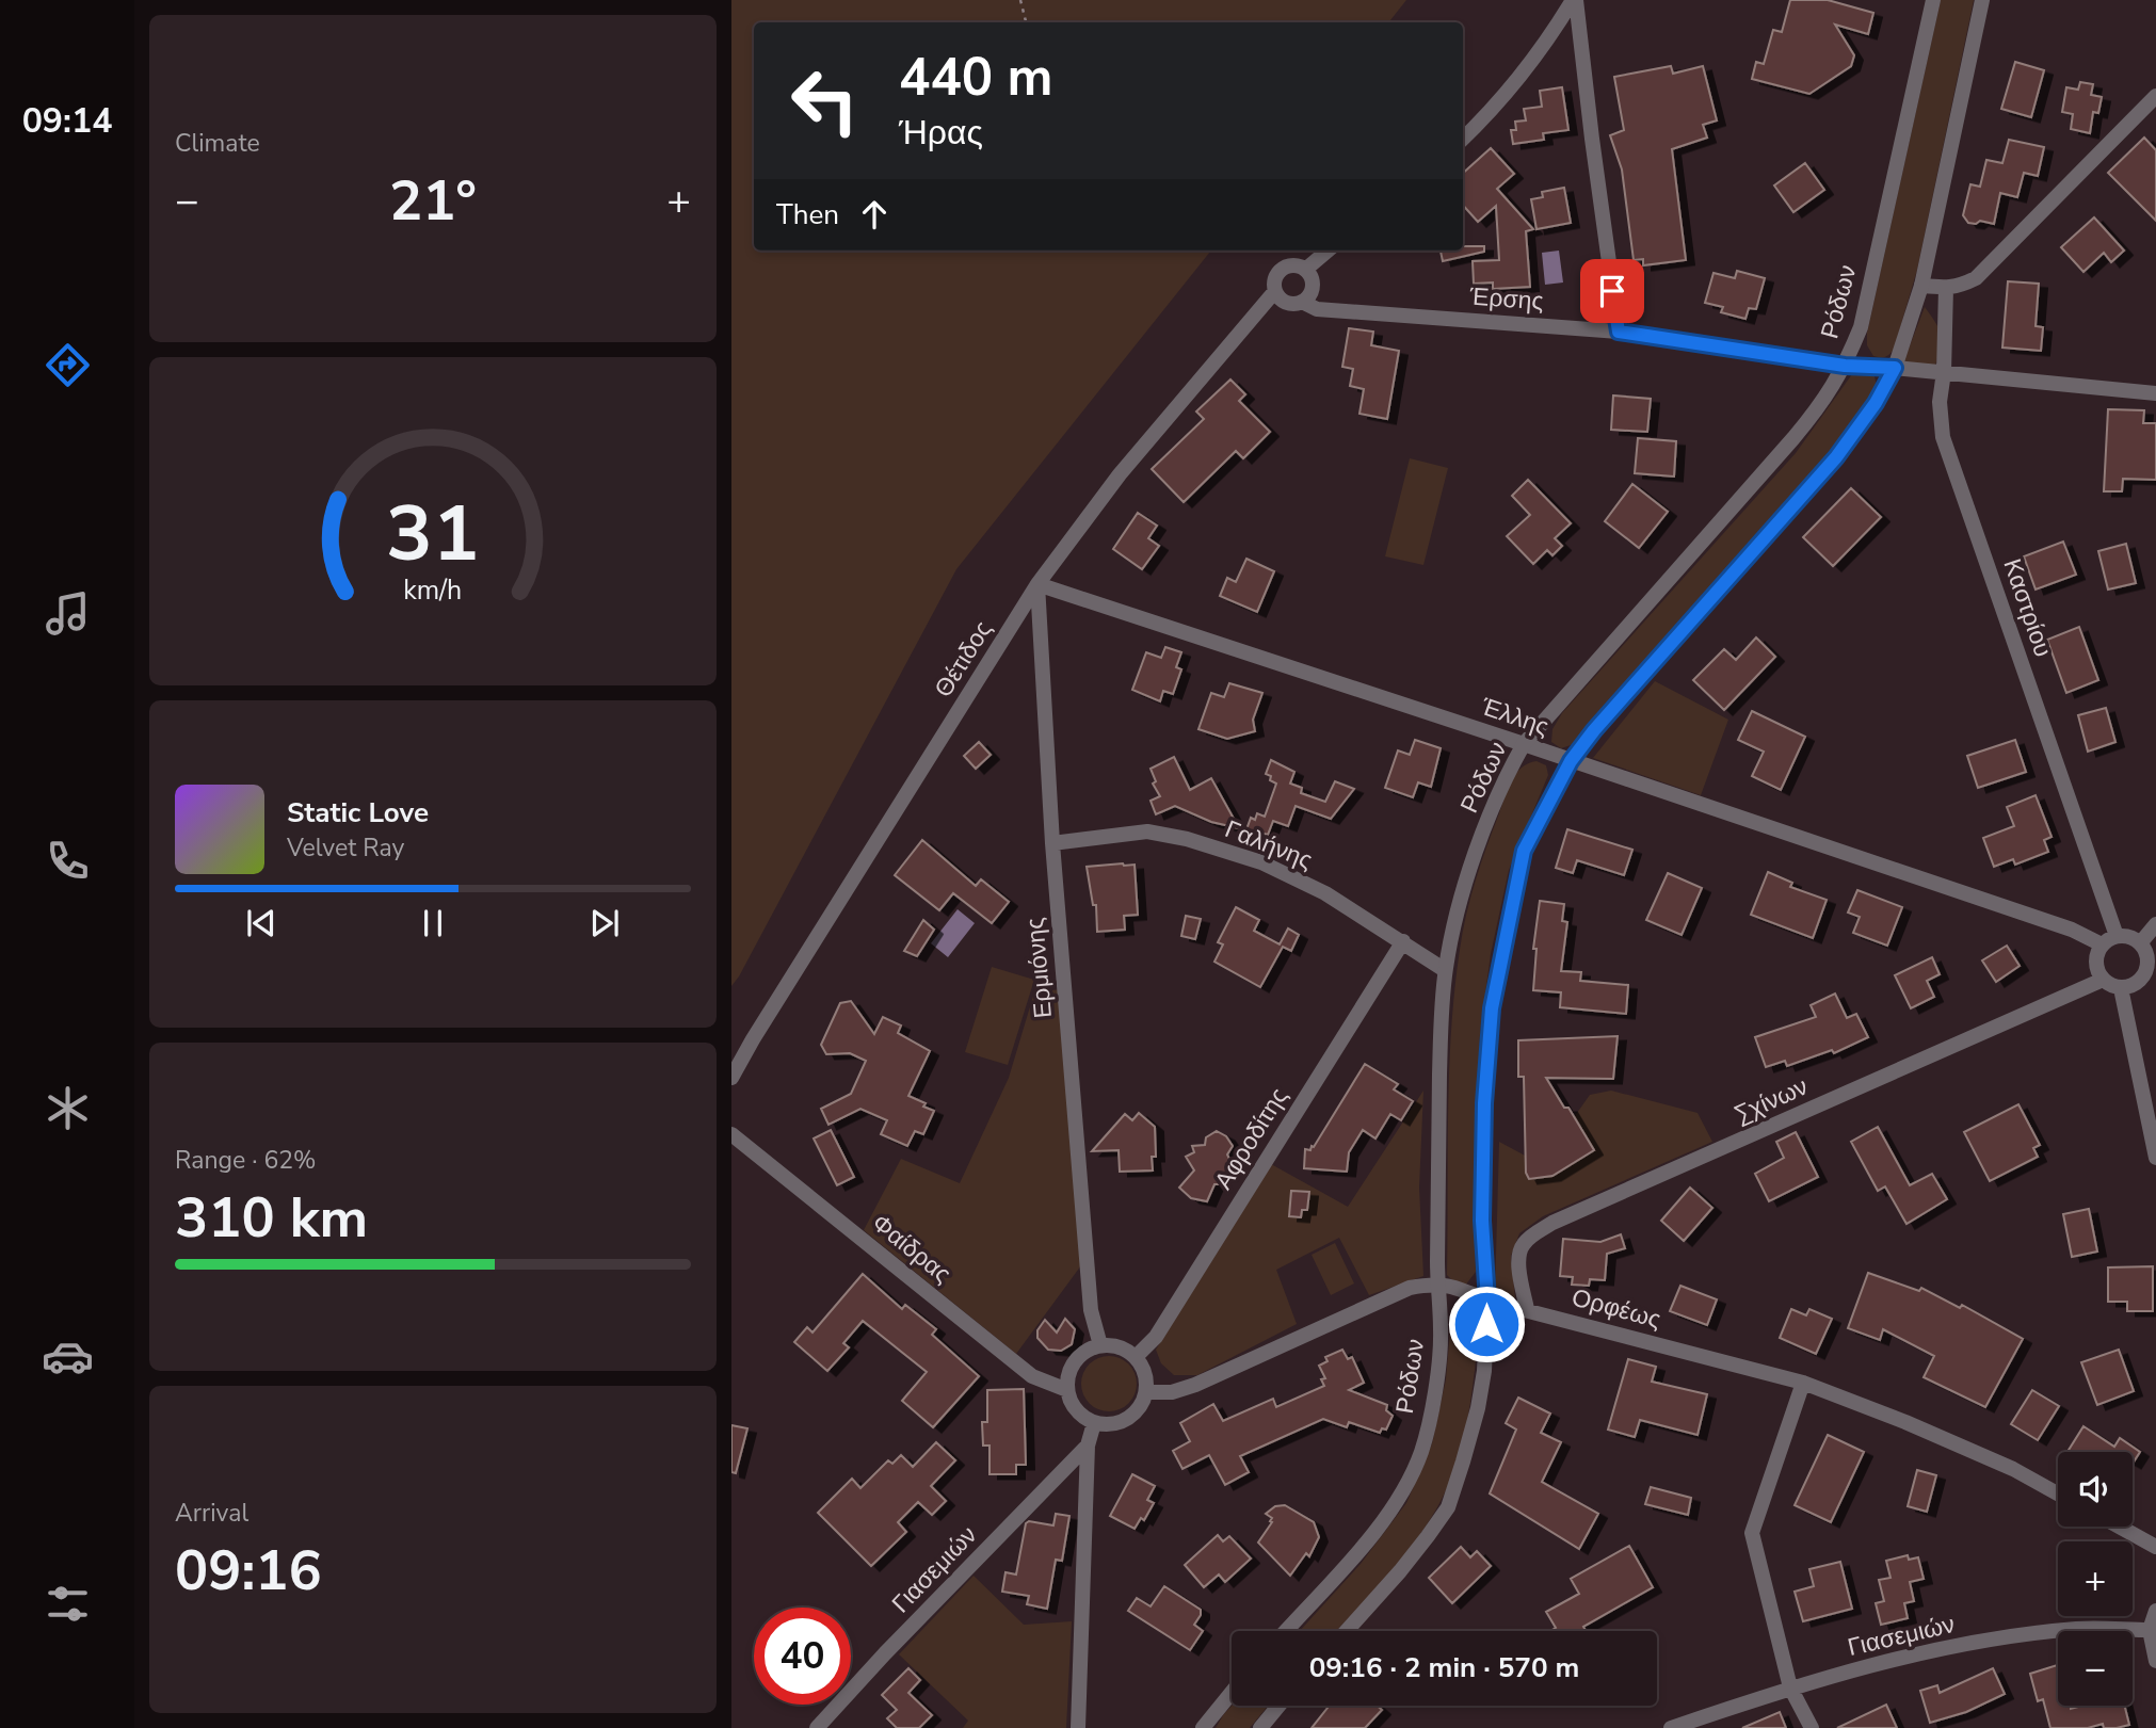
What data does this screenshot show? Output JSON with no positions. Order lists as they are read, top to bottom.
{
  "streets": {
    "street": [
      "Έρσης",
      "Ρόδων",
      "Καστρίου",
      "Θέτιδος",
      "Έλλης",
      "Γαλήνης",
      "Ερμιόνης",
      "Σχίνων",
      "Αφροδίτης",
      "Φαίδρας",
      "Ορφέως",
      "Γιασεμιών"
    ]
  },
  "crossings": [
    ["Έρσης", "Ρόδων"],
    ["Έρσης", "Καστρίου"],
    ["Έρσης", "Θέτιδος"],
    ["Ρόδων", "Έλλης"],
    ["Ρόδων", "Γαλήνης"],
    ["Ρόδων", "Ορφέως"],
    ["Καστρίου", "Έλλης"],
    ["Καστρίου", "Σχίνων"],
    ["Θέτιδος", "Έλλης"],
    ["Θέτιδος", "Ερμιόνης"],
    ["Έλλης", "Ερμιόνης"],
    ["Έλλης", "Σχίνων"],
    ["Γαλήνης", "Ερμιόνης"],
    ["Γαλήνης", "Αφροδίτης"],
    ["Ερμιόνης", "Αφροδίτης"],
    ["Ερμιόνης", "Φαίδρας"],
    ["Σχίνων", "Ορφέως"],
    ["Αφροδίτης", "Φαίδρας"]
  ],
  "page": {
    "tabs": "09:14",
    "tile": [
      "Climate",
      ["Range · 62%", "310 km"],
      ["Arrival", "09:16"]
    ],
    "turn": ["440 m", "Ήρας"],
    "heat": ["−", "21°", "+"],
    "then": "Then",
    "song": ["Static Love", "Velvet Ray"],
    "map_buttons": ["+", "−"],
    "limit": "40",
    "trip": "09:16 · 2 min · 570 m",
    "gauge": ["31", "km/h"]
  }
}
